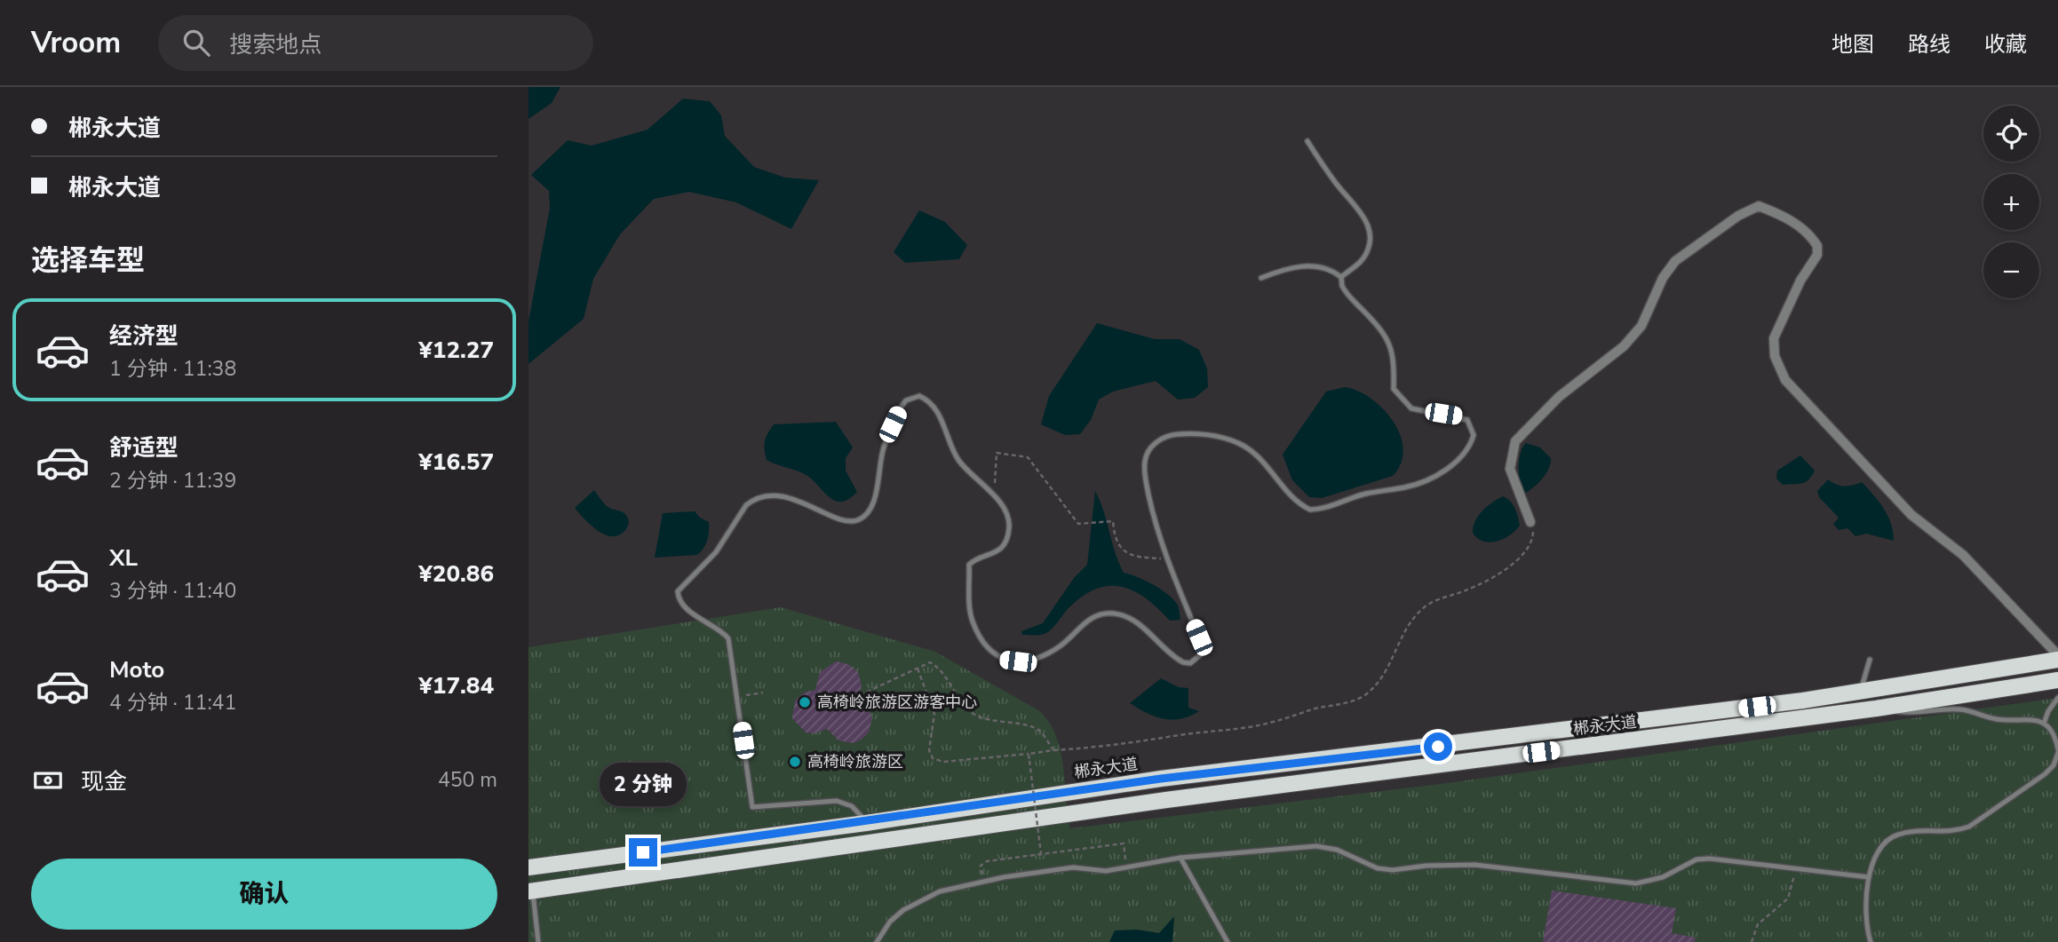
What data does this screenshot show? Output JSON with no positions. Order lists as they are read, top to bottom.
{
  "streets": {
    "highway": ["郴永大道"]
  },
  "places": ["高椅岭旅游区游客中心", "高椅岭旅游区"],
  "page": {
    "header": "Vroom",
    "search": "搜索地点",
    "nav": ["地图", "路线", "收藏"],
    "banner": ["郴永大道", "郴永大道"],
    "map_buttons": ["+", "−"],
    "heading": "选择车型",
    "list": [
      {
        "name": "经济型",
        "note": "1 分钟 · 11:38",
        "value": "¥12.27"
      },
      {
        "name": "舒适型",
        "note": "2 分钟 · 11:39",
        "value": "¥16.57"
      },
      {
        "name": "XL",
        "note": "3 分钟 · 11:40",
        "value": "¥20.86"
      },
      {
        "name": "Moto",
        "note": "4 分钟 · 11:41",
        "value": "¥17.84"
      }
    ],
    "pay": ["现金", "450 m"],
    "bubble": "2 分钟",
    "buttons": "确认"
  }
}
